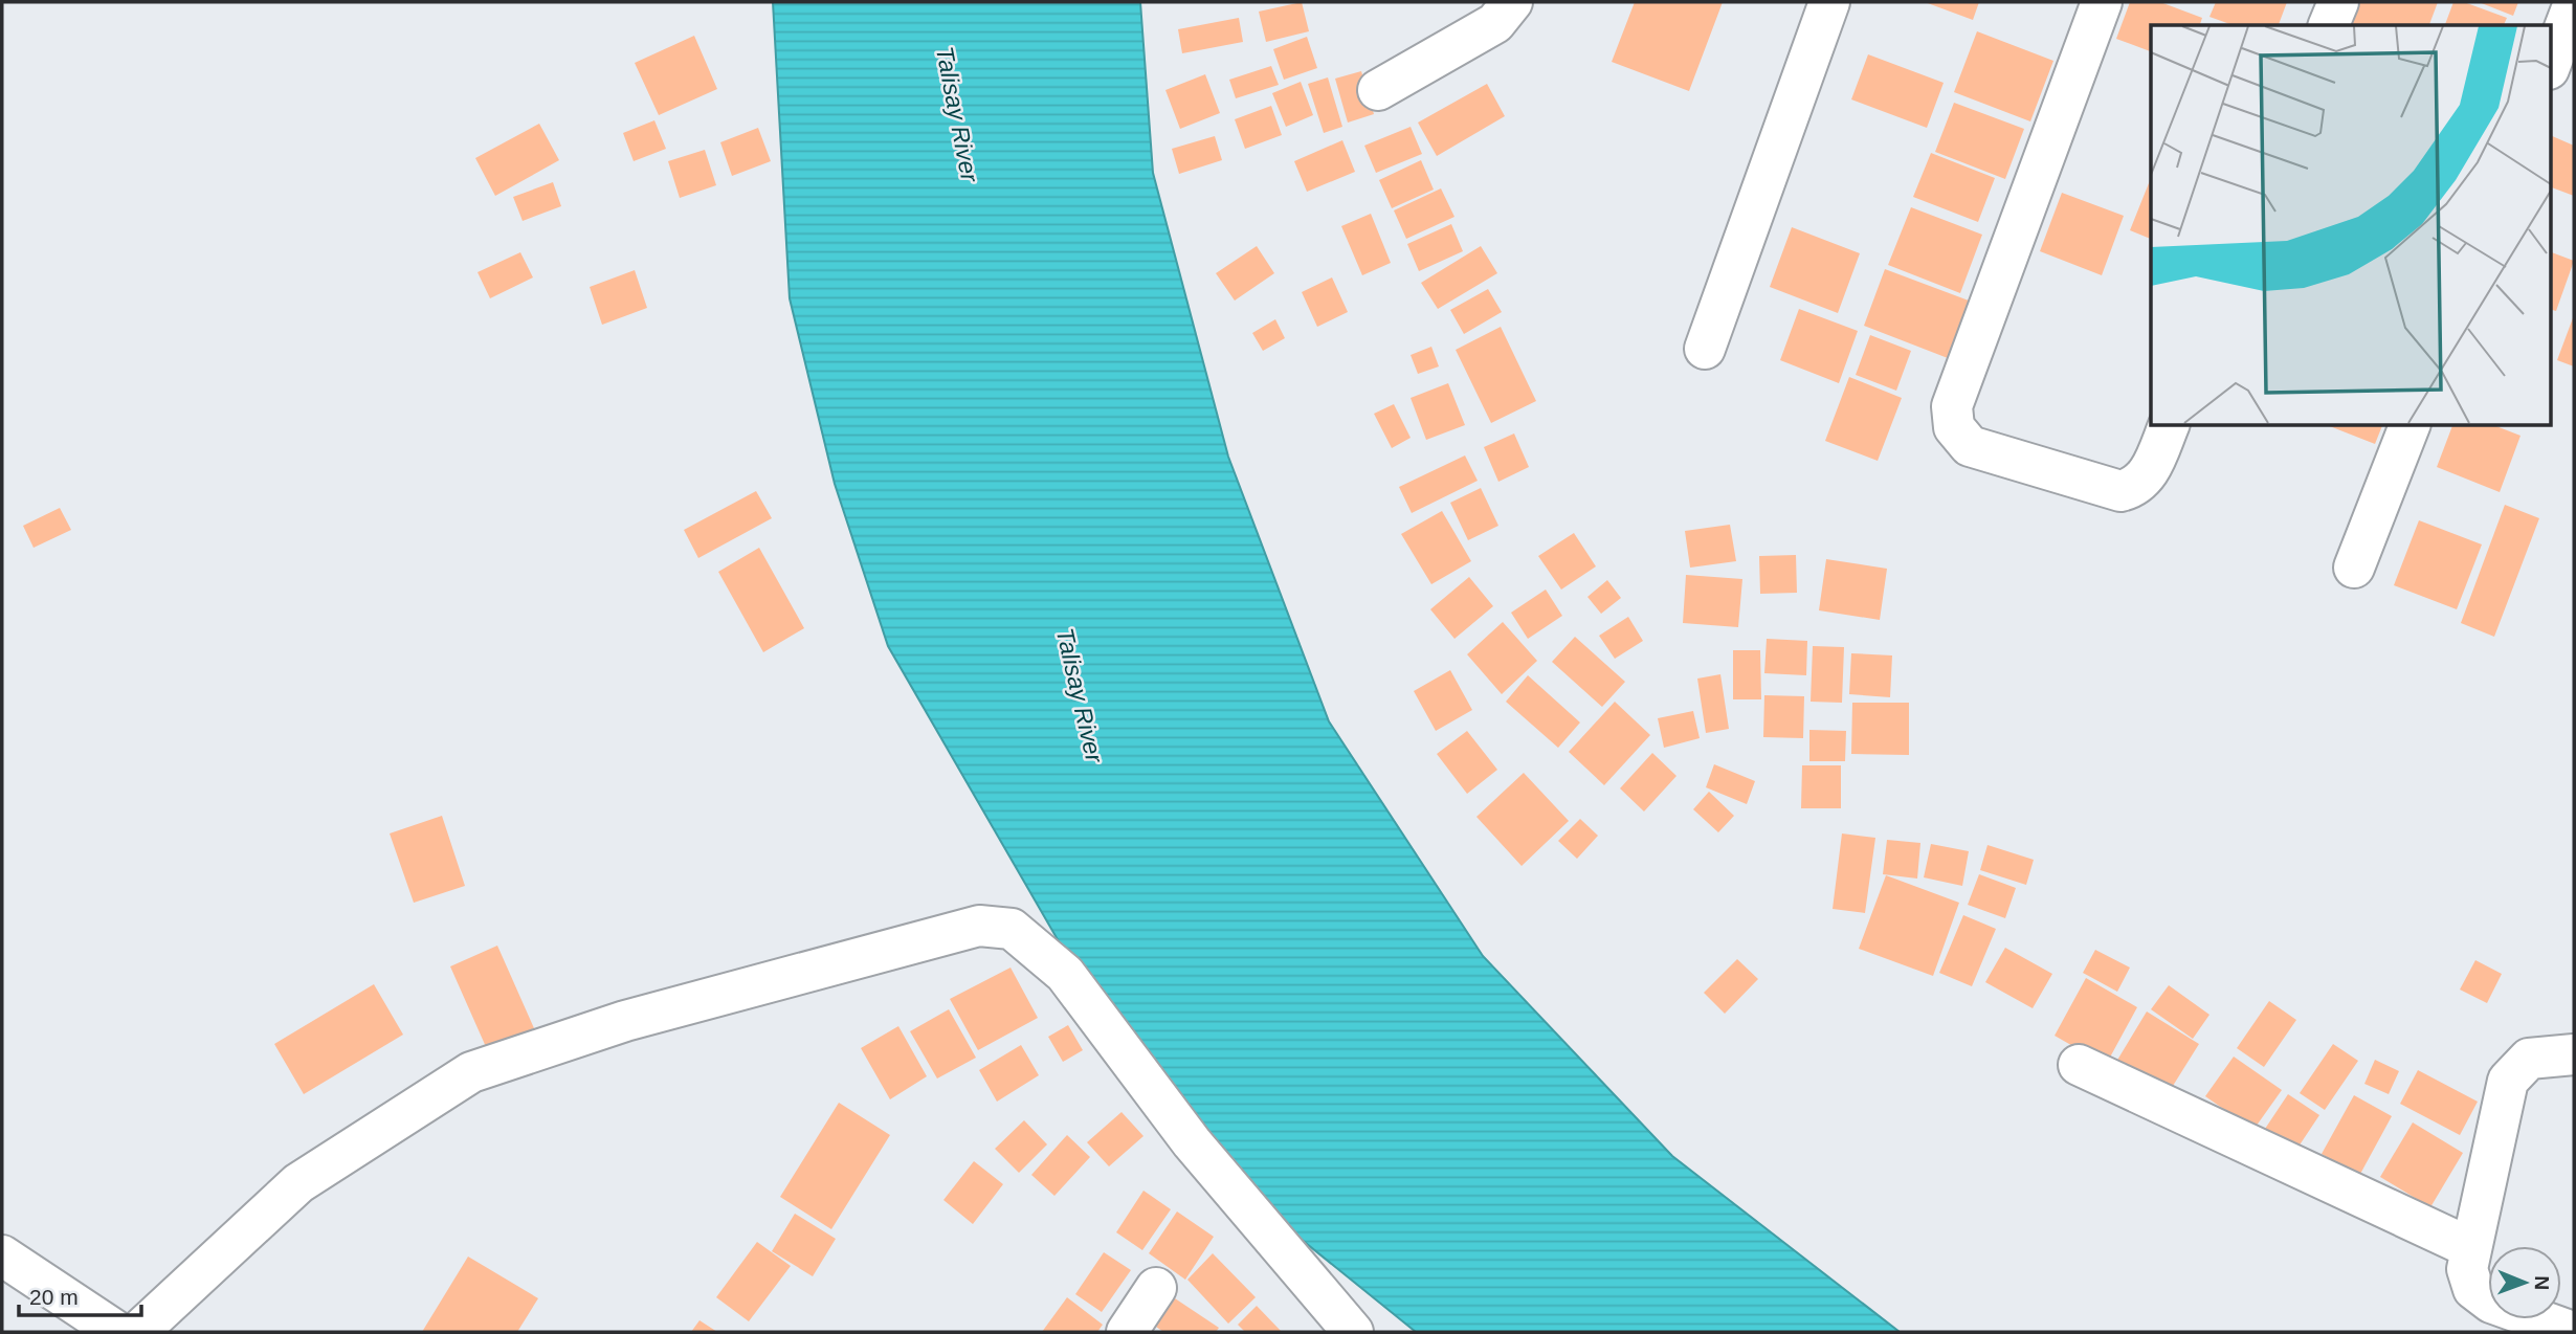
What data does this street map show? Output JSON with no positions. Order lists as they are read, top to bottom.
{
  "water": ["Talisay River"],
  "scale_bar": "20 m",
  "north": "right"
}
